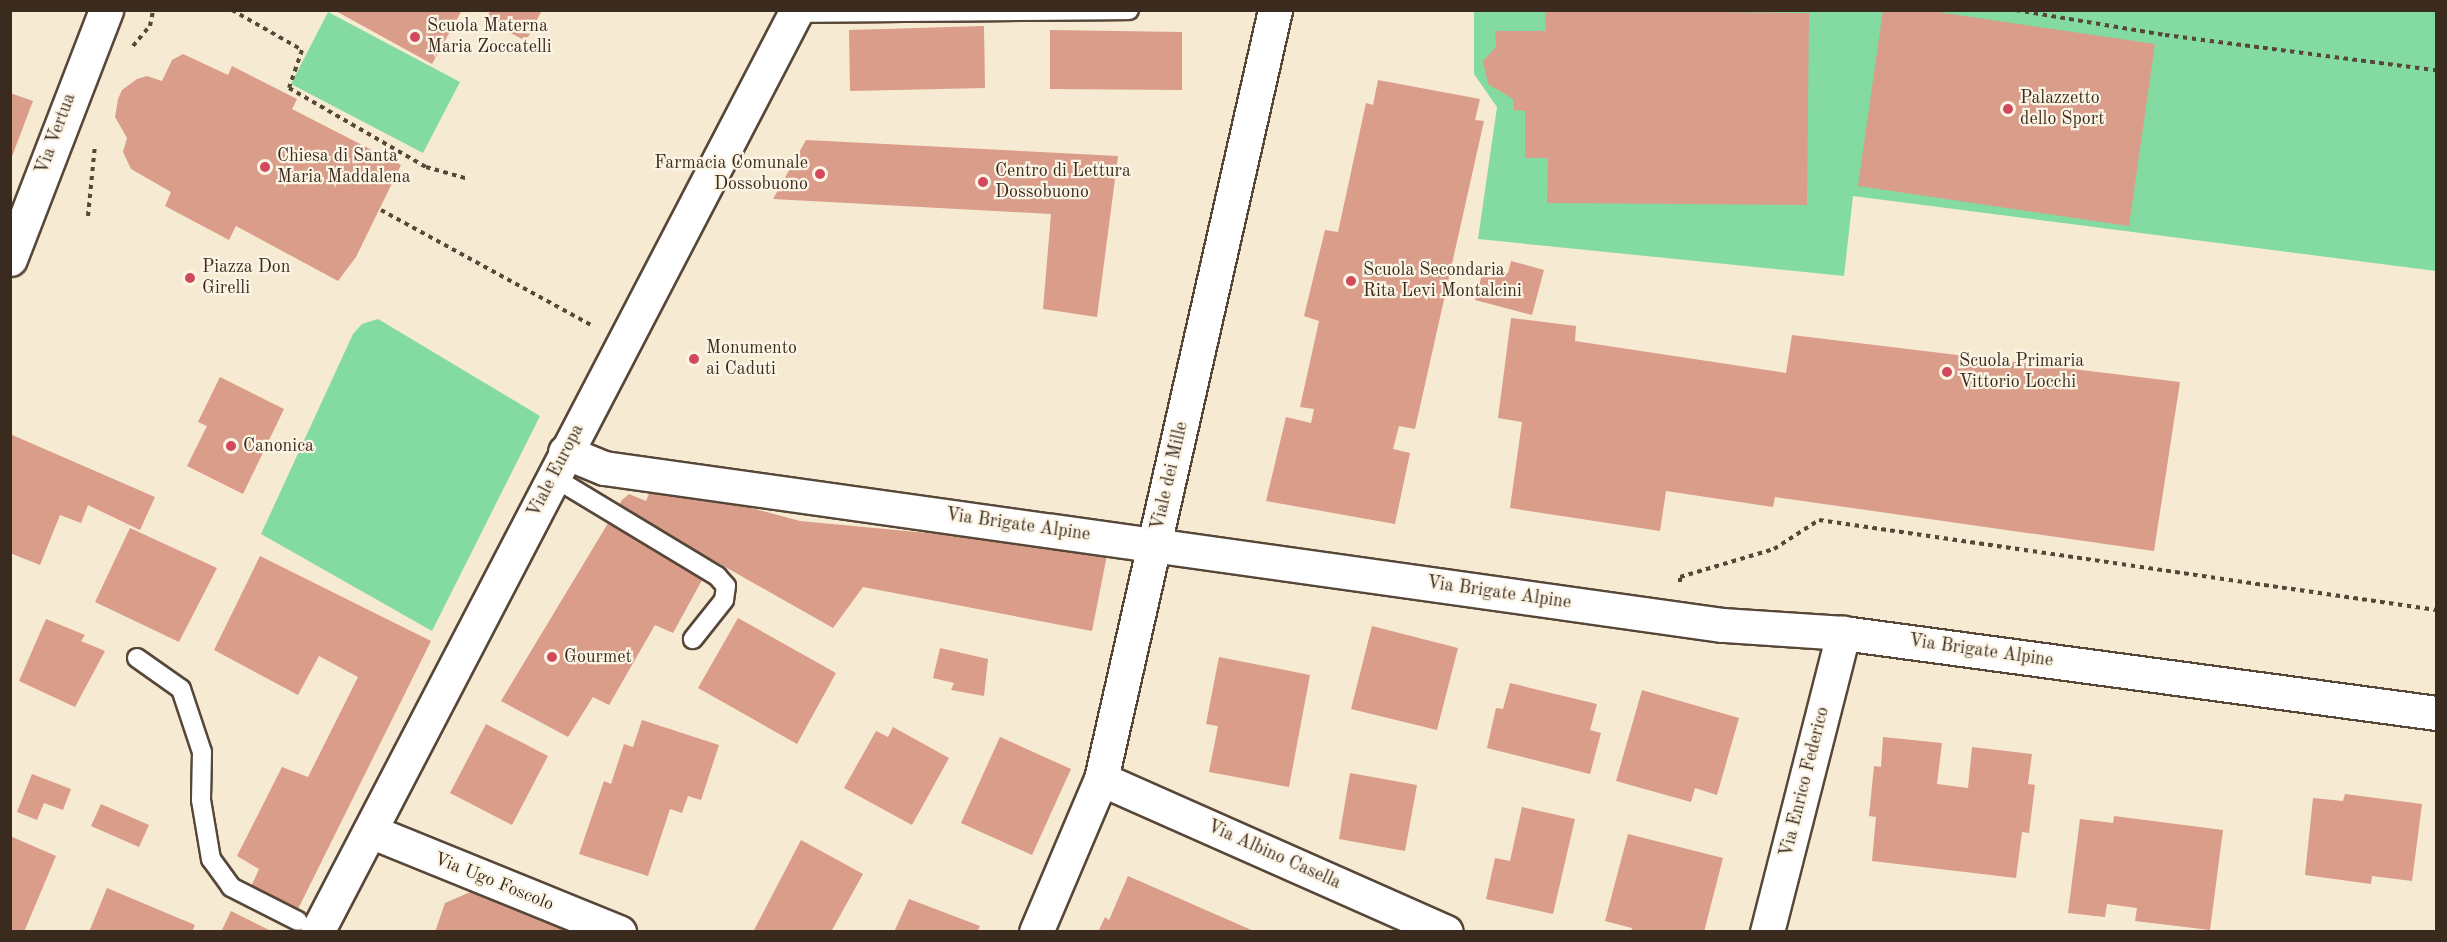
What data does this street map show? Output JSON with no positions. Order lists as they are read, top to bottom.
{
  "streets": {
    "street": [
      "Via Vertua",
      "Viale Europa",
      "Viale dei Mille",
      "Via Brigate Alpine",
      "Via Enrico Federico",
      "Via Albino Casella",
      "Via Ugo Foscolo"
    ]
  },
  "crossings": [
    ["Viale Europa", "Via Brigate Alpine"],
    ["Viale Europa", "Via Ugo Foscolo"],
    ["Viale dei Mille", "Via Brigate Alpine"],
    ["Viale dei Mille", "Via Albino Casella"],
    ["Via Brigate Alpine", "Via Enrico Federico"]
  ],
  "places": [
    "Scuola Materna Maria Zoccatelli",
    "Palazzetto dello Sport",
    "Chiesa di Santa Maria Maddalena",
    "Farmacia Comunale Dossobuono",
    "Centro di Lettura Dossobuono",
    "Piazza Don Girelli",
    "Scuola Secondaria Rita Levi Montalcini",
    "Monumento ai Caduti",
    "Scuola Primaria Vittorio Locchi",
    "Canonica",
    "Gourmet"
  ]
}
